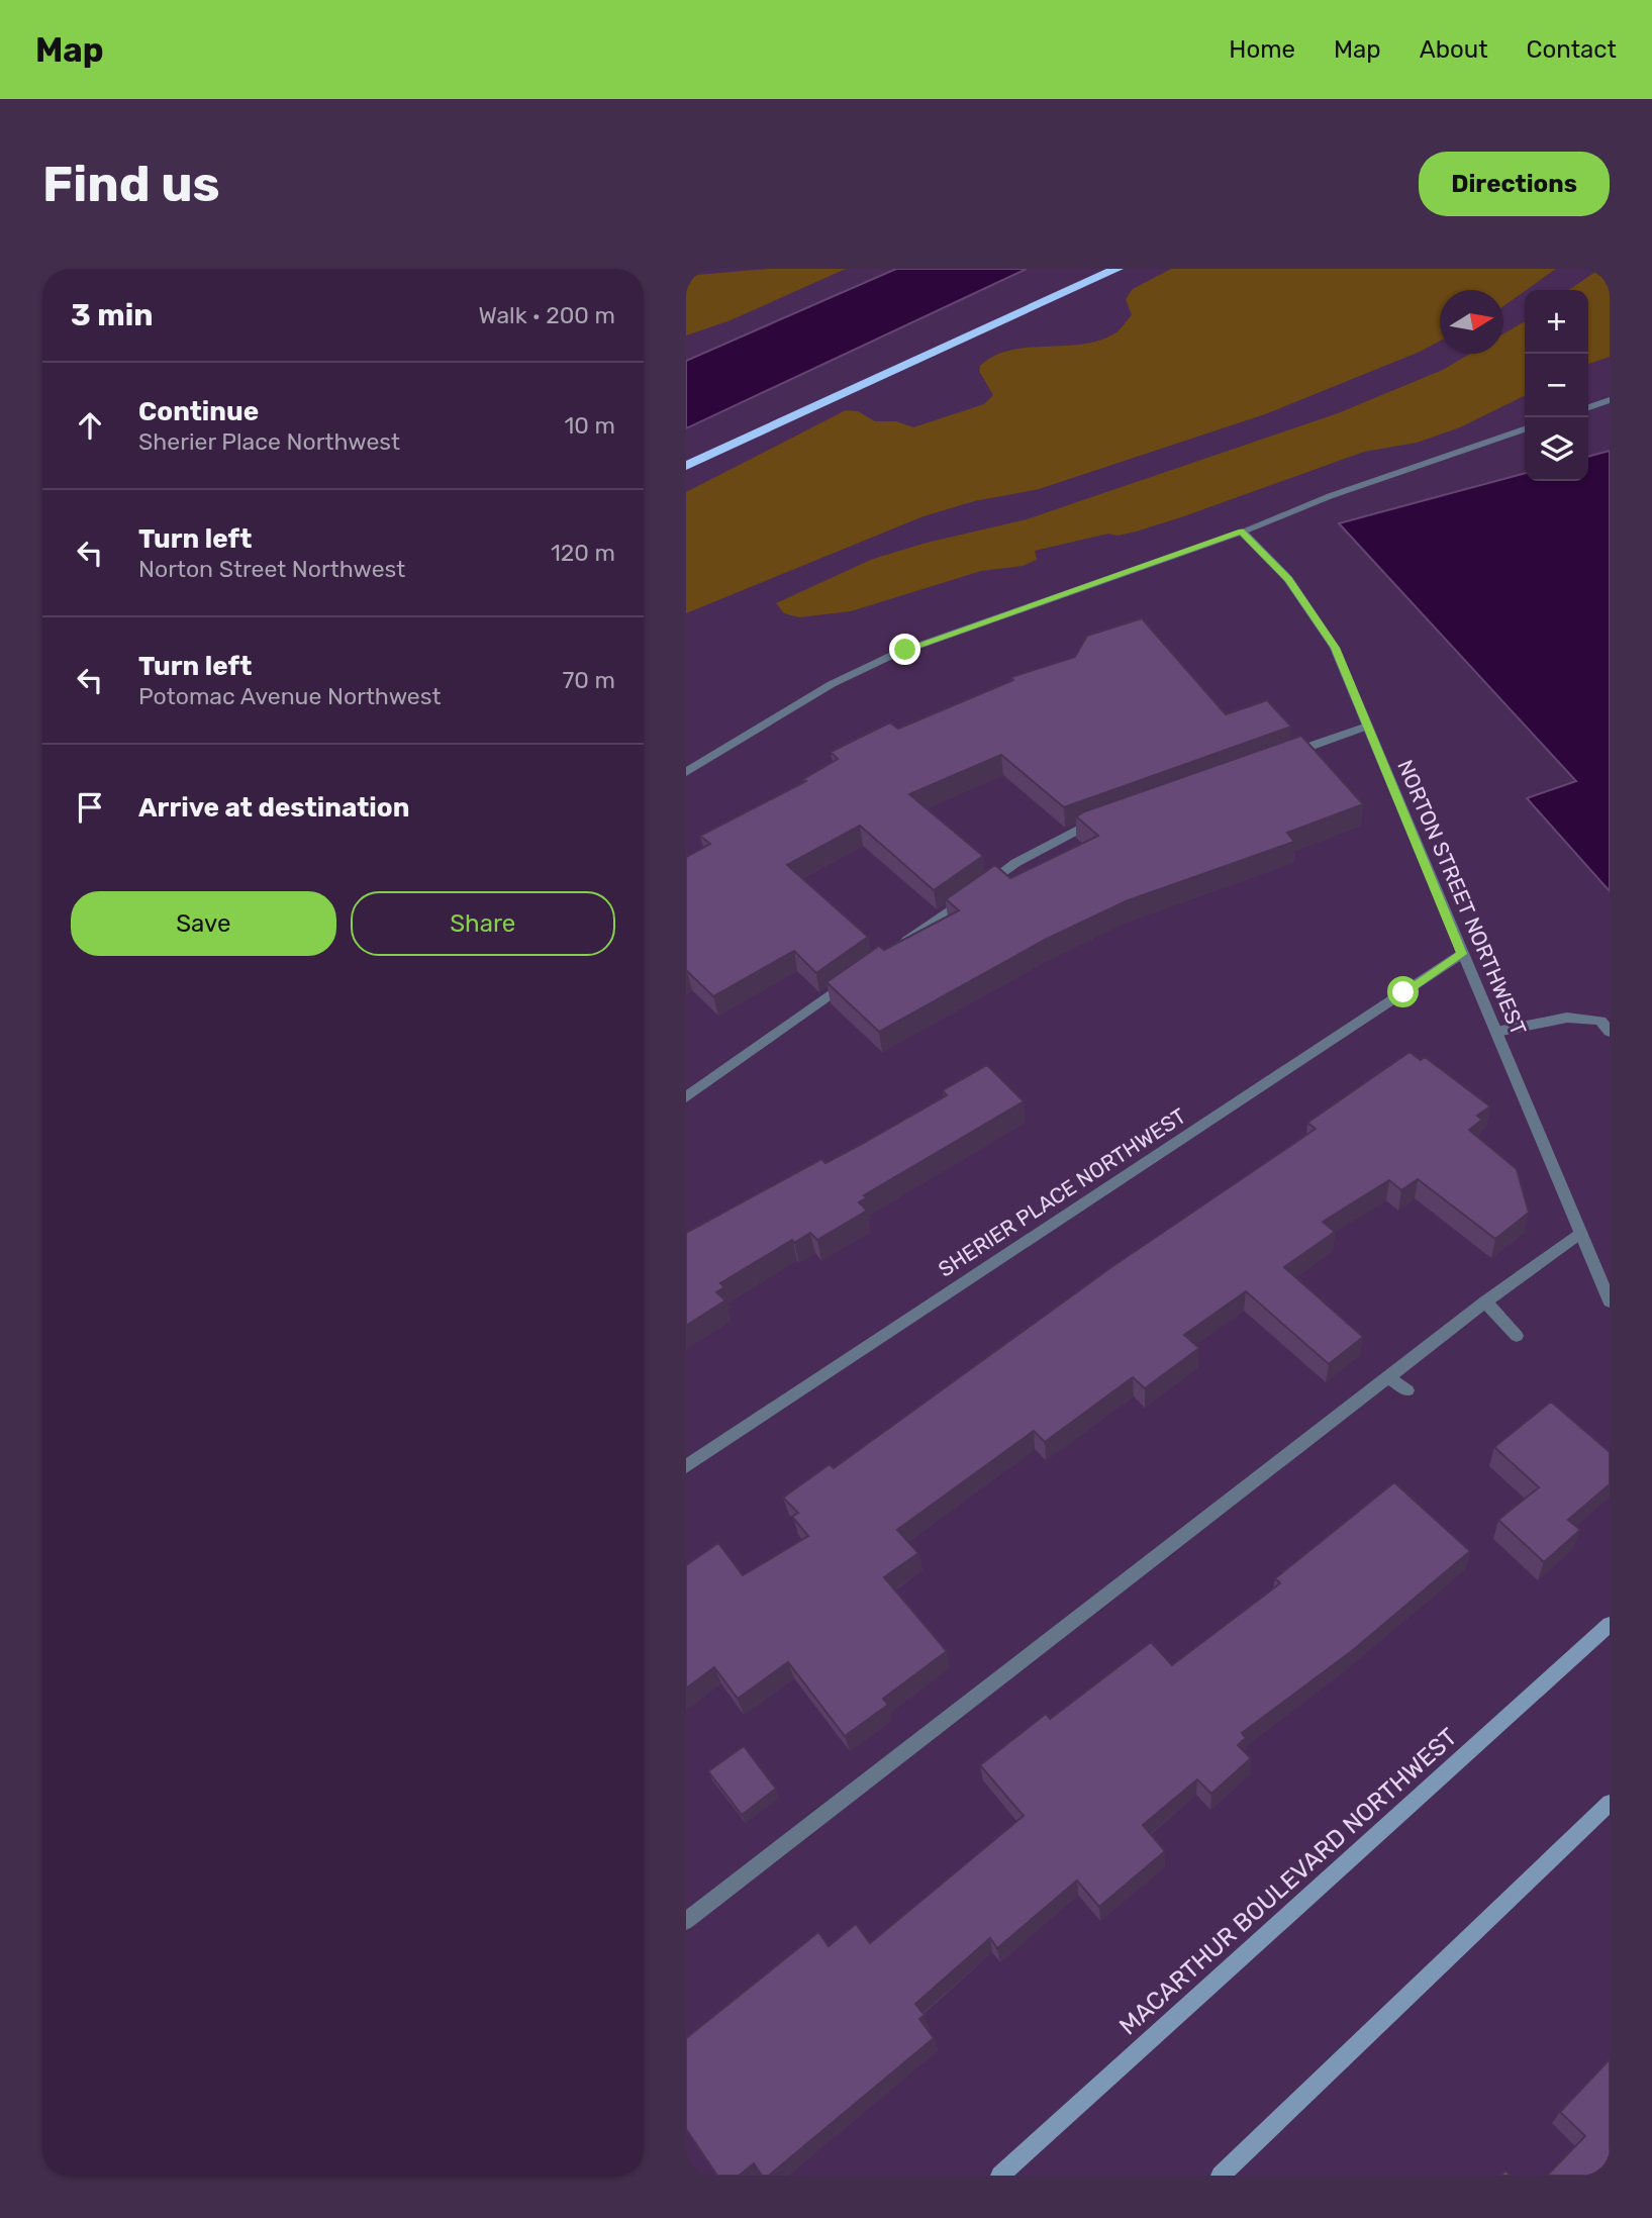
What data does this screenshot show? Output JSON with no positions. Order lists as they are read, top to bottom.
{
  "streets": {
    "main road": ["MACARTHUR BOULEVARD NORTHWEST"],
    "street": ["NORTON STREET NORTHWEST", "SHERIER PLACE NORTHWEST"]
  },
  "crossings": [
    ["NORTON STREET NORTHWEST", "SHERIER PLACE NORTHWEST"]
  ],
  "north": "right",
  "page": {
    "header": "Map",
    "nav": [
      "Home",
      "Map",
      "About",
      "Contact"
    ],
    "buttons": [
      "Directions",
      ["Save", "Share"]
    ],
    "title": "Find us",
    "heading": ["3 min", "Walk · 200 m"],
    "map_buttons": ["+", "−"],
    "list": [
      ["Continue", "Sherier Place Northwest", "10 m"],
      ["Turn left", "Norton Street Northwest", "120 m"],
      ["Turn left", "Potomac Avenue Northwest", "70 m"],
      "Arrive at destination"
    ]
  }
}
